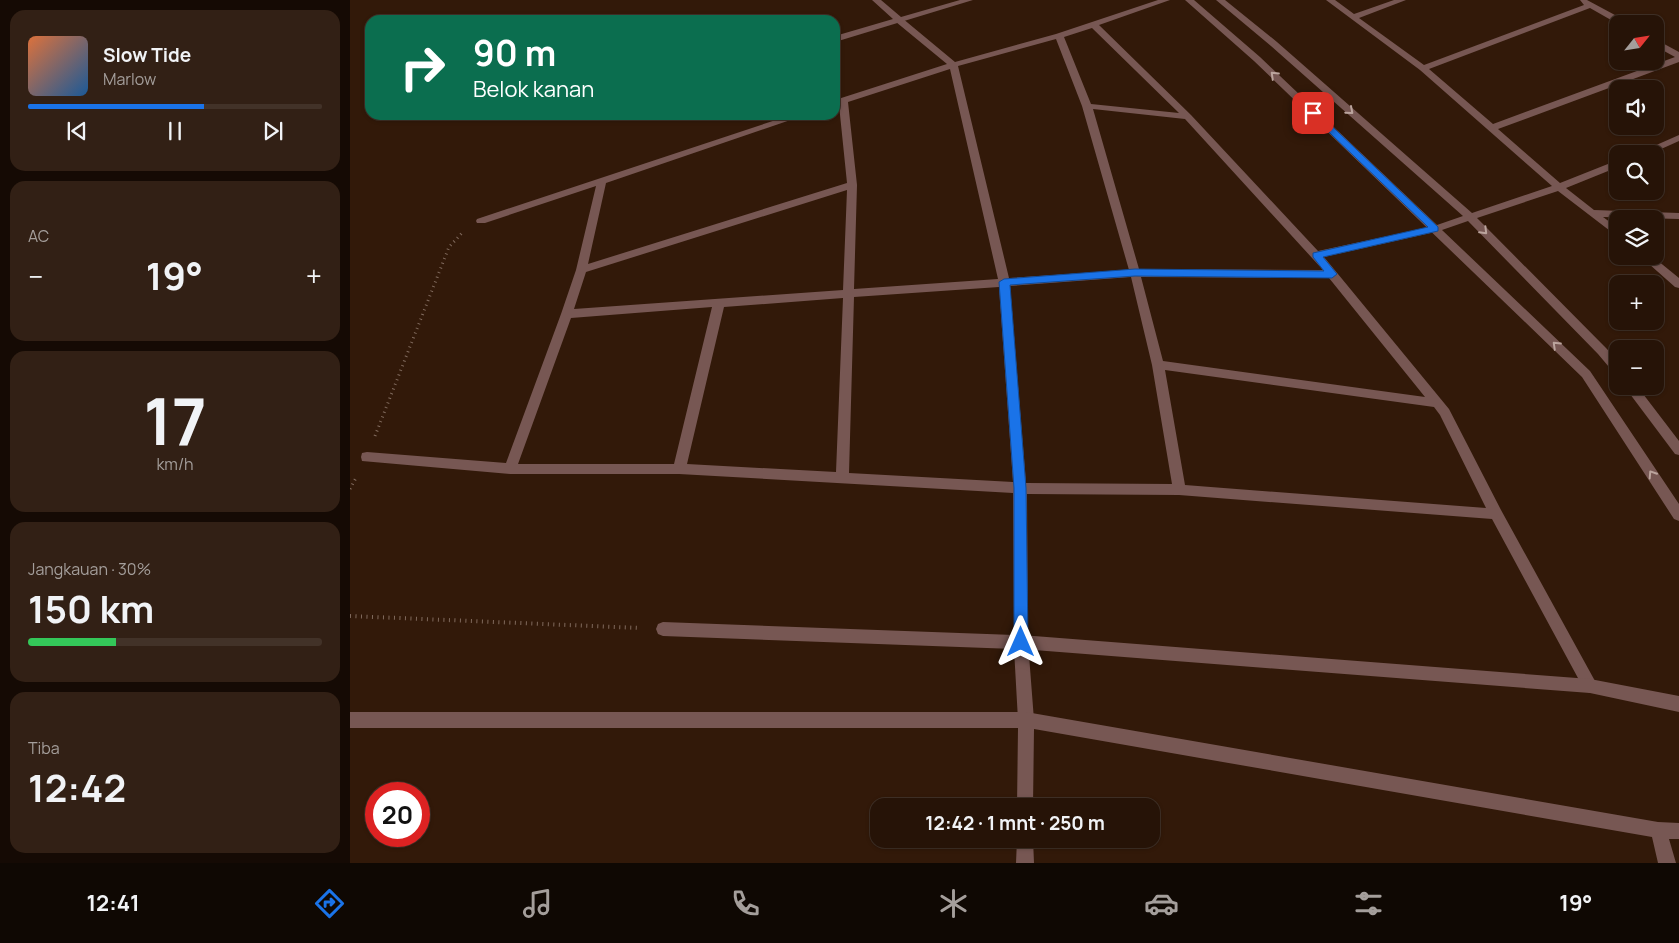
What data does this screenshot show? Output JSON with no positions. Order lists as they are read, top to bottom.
{
  "north": "top right",
  "page": {
    "map_buttons": ["+", "−"],
    "turn": ["90 m", "Belok kanan"],
    "song": ["Slow Tide", "Marlow"],
    "tile": [
      "AC",
      ["17", "km/h"],
      ["Jangkauan · 30%", "150 km"],
      ["Tiba", "12:42"]
    ],
    "heat": ["−", "19°", "+"],
    "limit": "20",
    "trip": "12:42 · 1 mnt · 250 m",
    "tabs": ["12:41", "19°"]
  }
}
